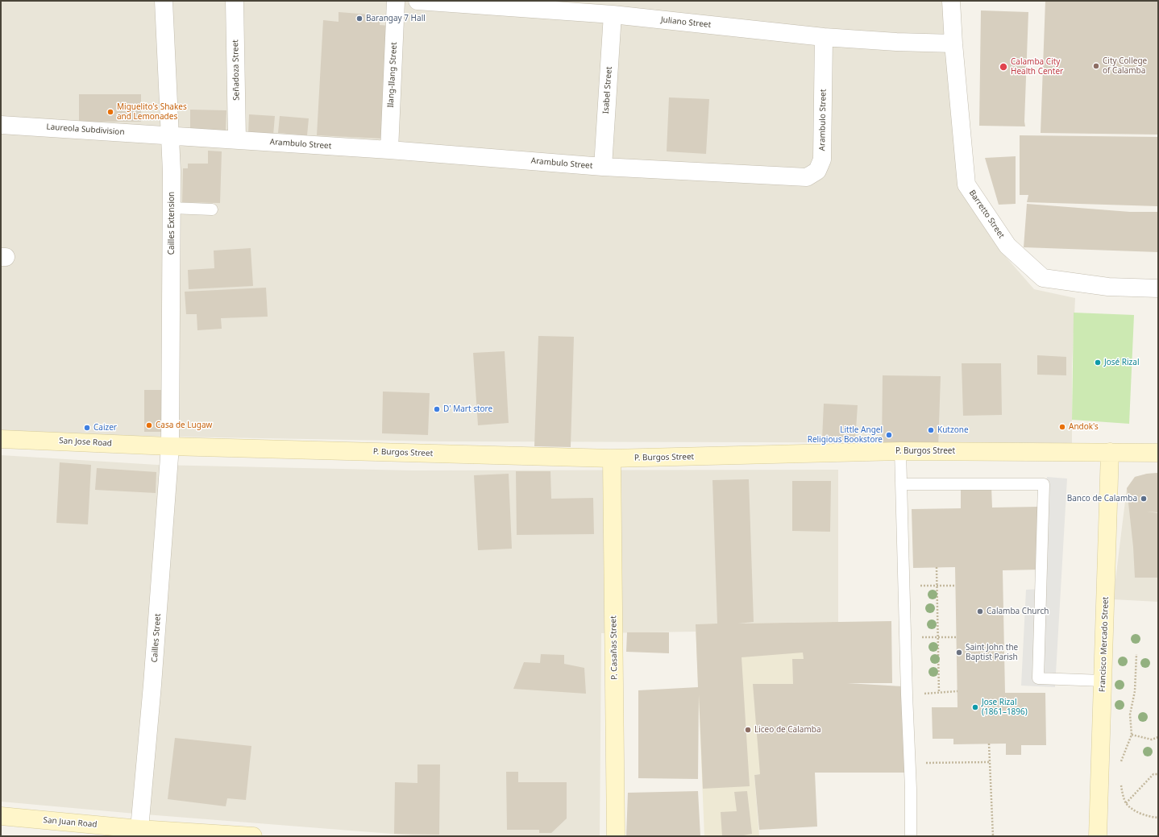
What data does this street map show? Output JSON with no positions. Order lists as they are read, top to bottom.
{
  "streets": {
    "street": [
      "Juliano Street",
      "Señadoza Street",
      "Ilang-Ilang Street",
      "Isabel Street",
      "Arambulo Street",
      "Laureola Subdivision",
      "Barretto Street",
      "Cailles Extension",
      "San Jose Road",
      "P. Burgos Street",
      "Cailles Street",
      "Francisco Mercado Street",
      "P. Casañas Street",
      "San Juan Road"
    ]
  },
  "crossings": [
    ["Juliano Street", "Isabel Street"],
    ["Juliano Street", "Arambulo Street"],
    ["Juliano Street", "Barretto Street"],
    ["Señadoza Street", "Arambulo Street"],
    ["Ilang-Ilang Street", "Arambulo Street"],
    ["Isabel Street", "Arambulo Street"],
    ["Arambulo Street", "Laureola Subdivision"],
    ["Arambulo Street", "Cailles Extension"],
    ["Laureola Subdivision", "Cailles Extension"],
    ["Cailles Extension", "San Jose Road"],
    ["Cailles Extension", "P. Burgos Street"],
    ["Cailles Extension", "Cailles Street"],
    ["San Jose Road", "P. Burgos Street"],
    ["San Jose Road", "Cailles Street"],
    ["P. Burgos Street", "Cailles Street"],
    ["P. Burgos Street", "Francisco Mercado Street"],
    ["P. Burgos Street", "P. Casañas Street"],
    ["Cailles Street", "San Juan Road"]
  ],
  "places": [
    "Barangay 7 Hall",
    "City College of Calamba",
    "Calamba City Health Center",
    "Miguelito's Shakes and Lemonades",
    "José Rizal",
    "D' Mart store",
    "Casa de Lugaw",
    "Andok's",
    "Caizer",
    "Kutzone",
    "Little Angel Religious Bookstore",
    "Banco de Calamba",
    "Calamba Church",
    "Saint John the Baptist Parish",
    "Jose Rizal (1861–1896)",
    "Liceo de Calamba"
  ]
}
